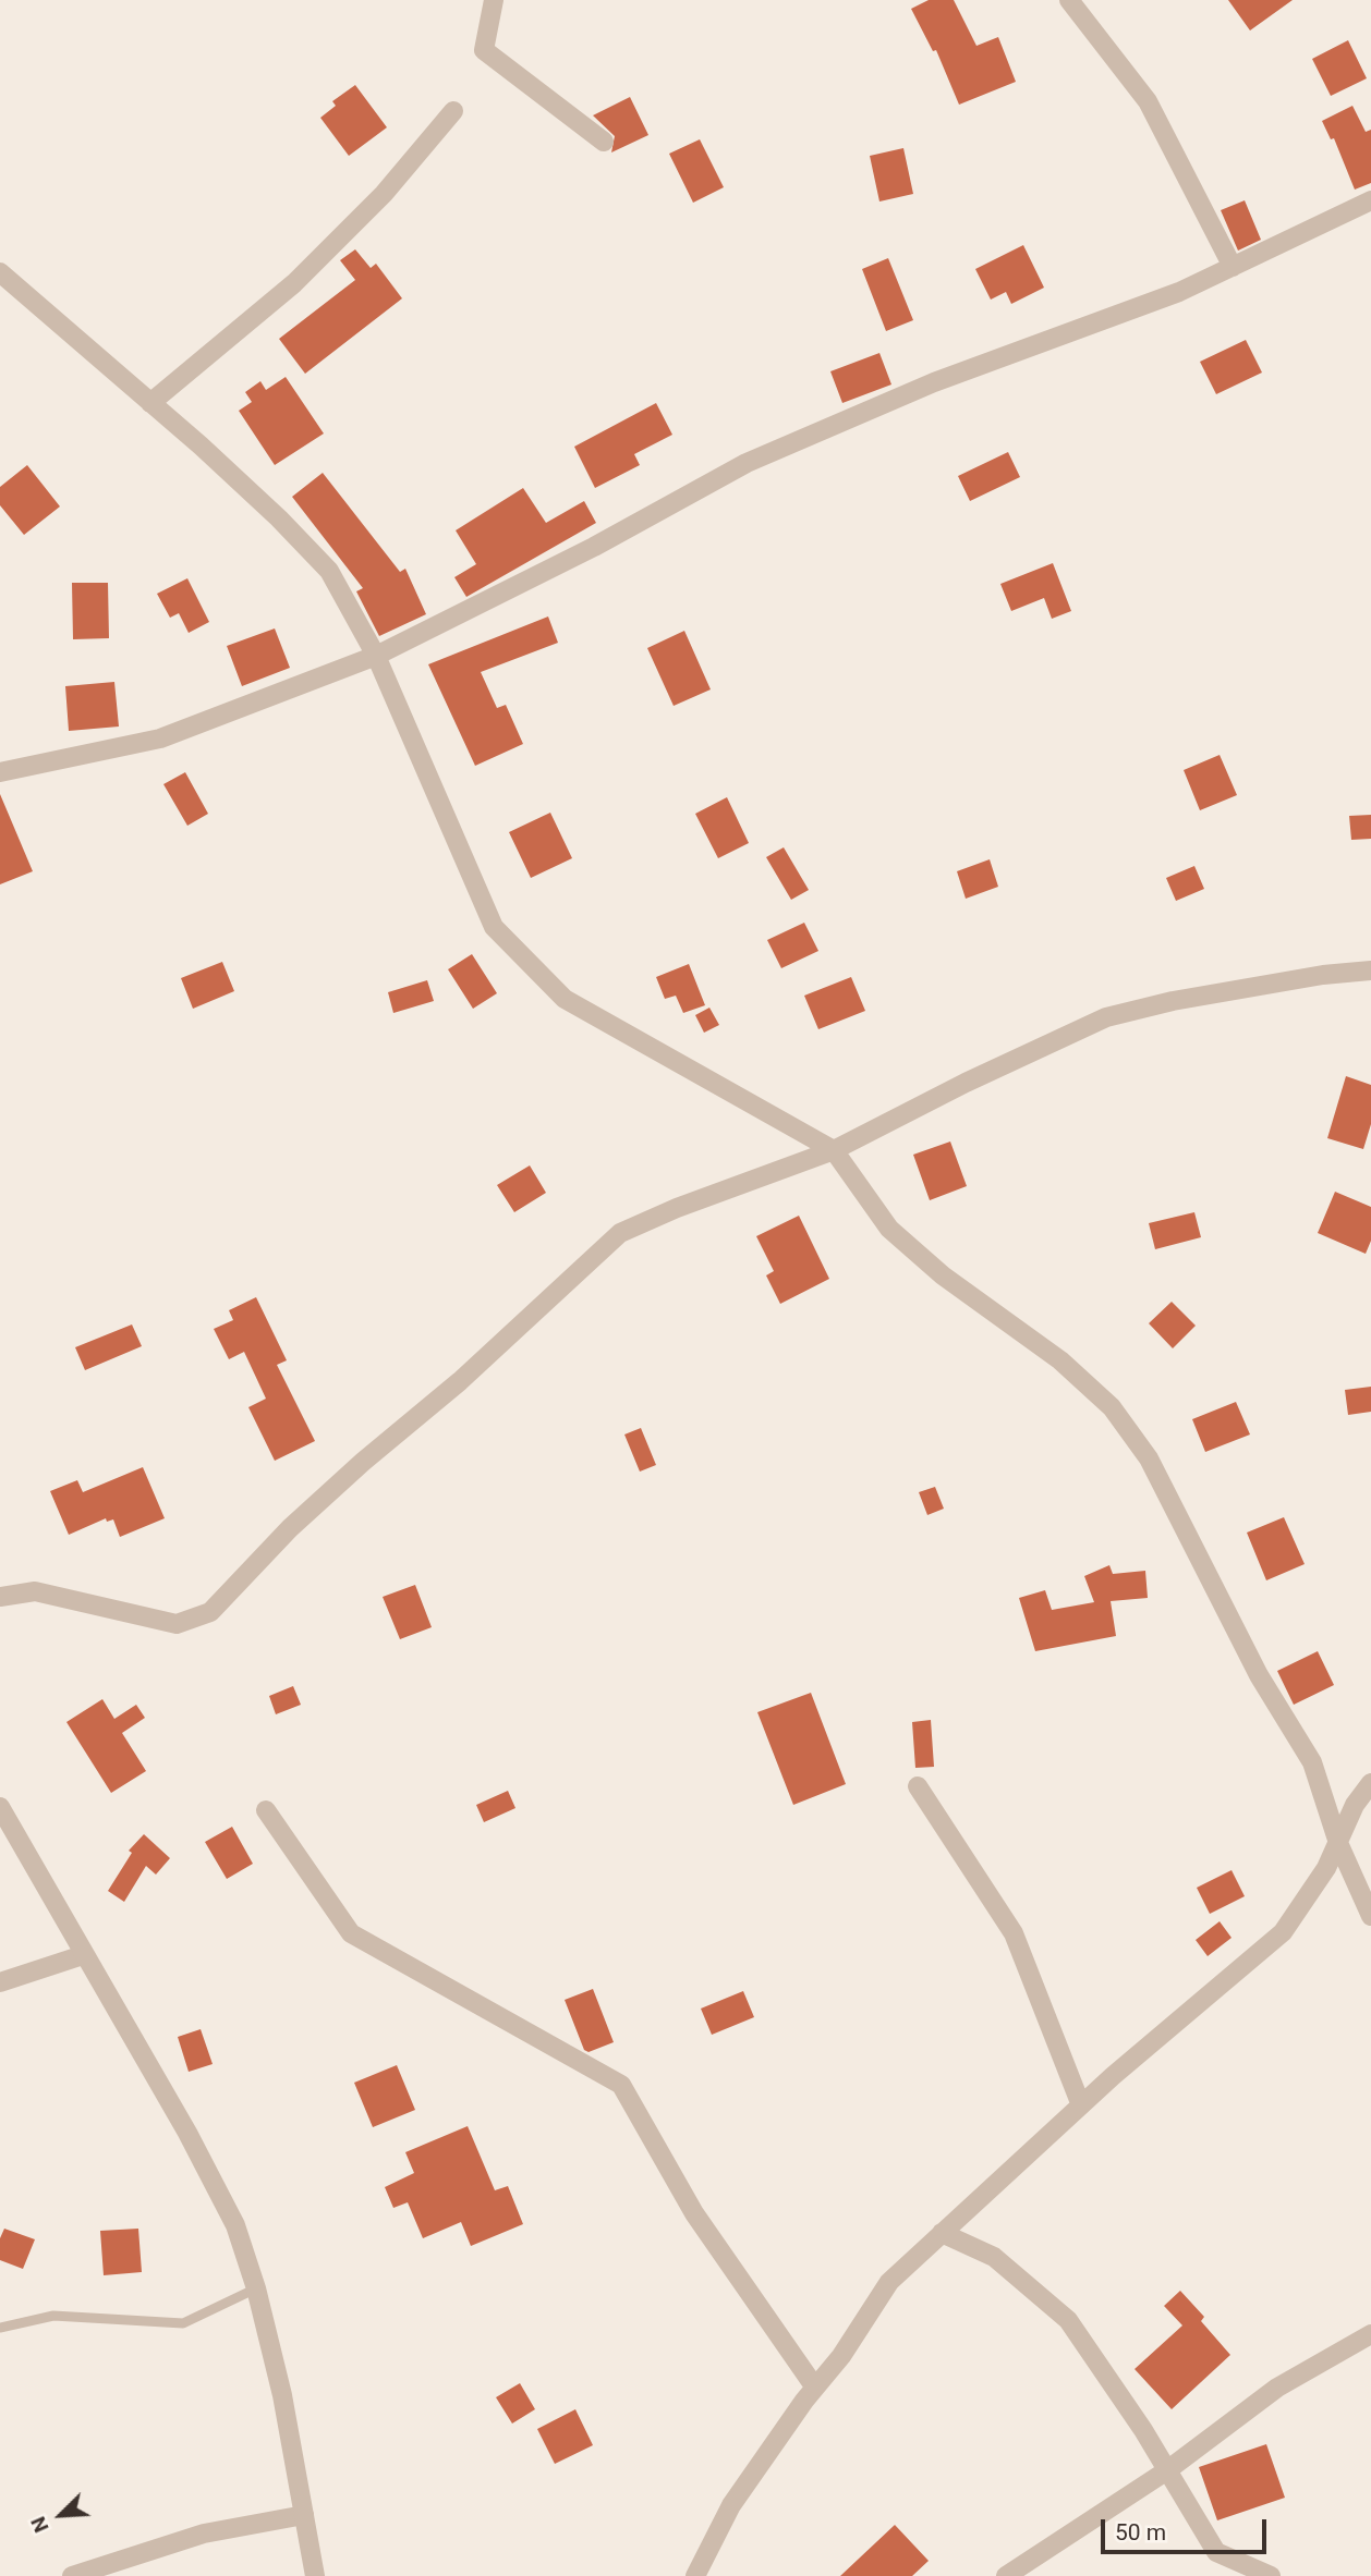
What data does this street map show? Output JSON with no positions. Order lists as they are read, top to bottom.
{
  "scale_bar": "50 m",
  "north": "bottom left"
}
